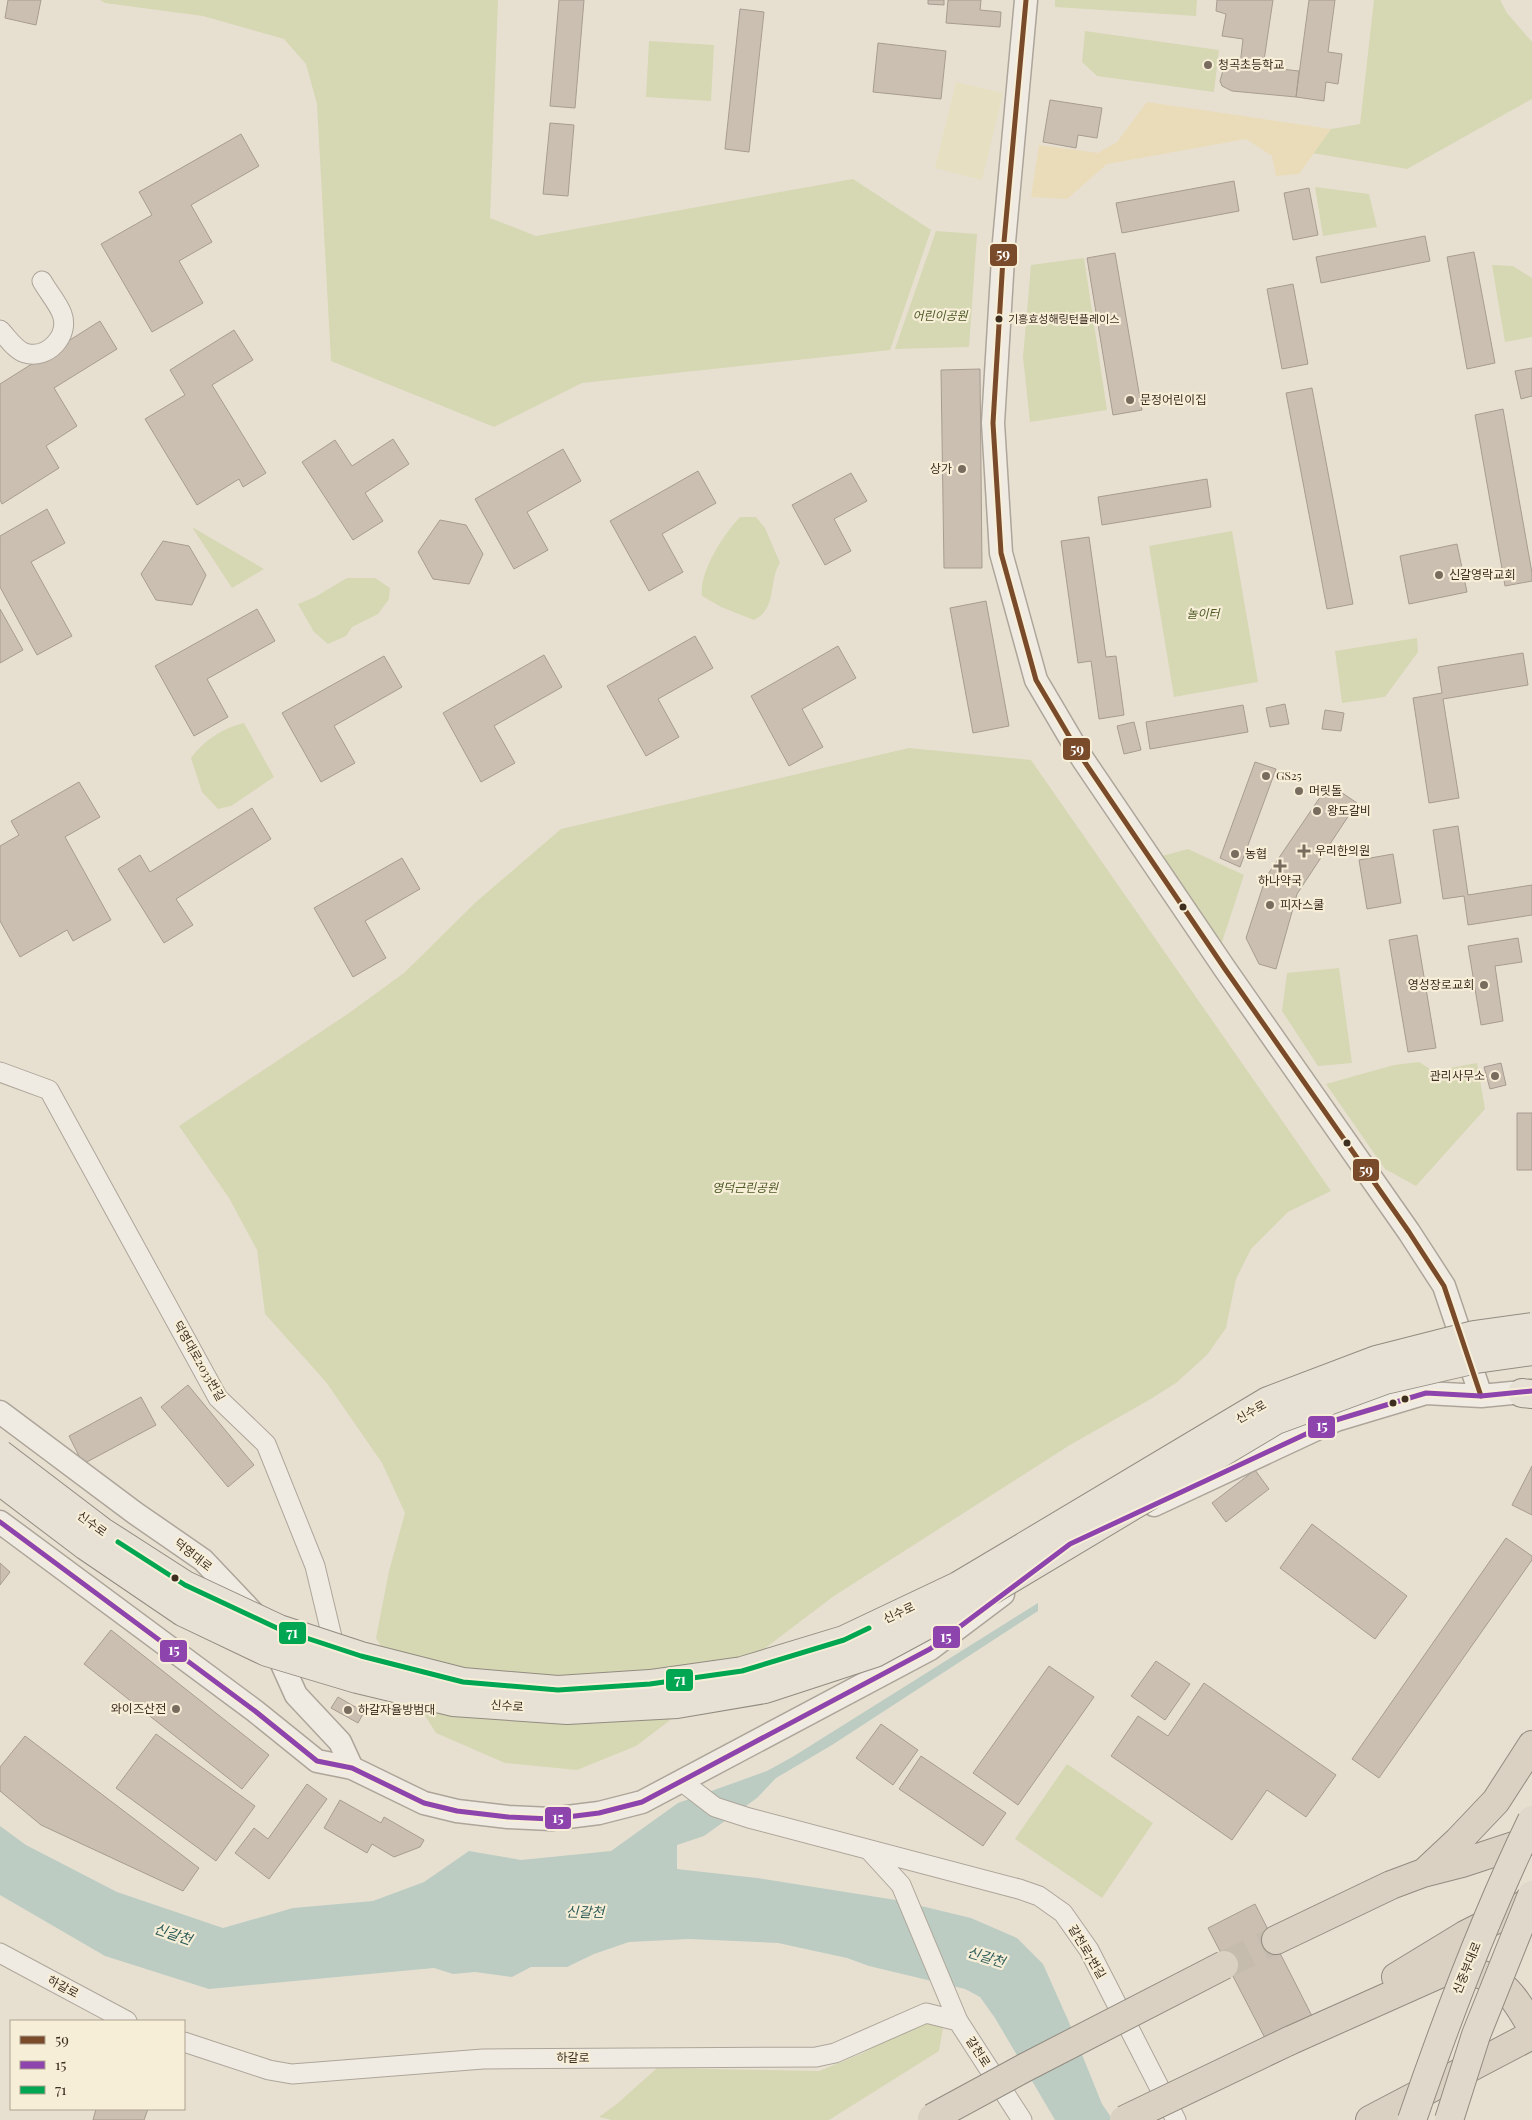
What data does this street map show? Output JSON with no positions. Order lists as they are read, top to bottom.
{
  "streets": {
    "highway": ["신중부대로"],
    "main road": ["신수로"],
    "street": [
      "덕영대로2033번길",
      "덕영대로",
      "갈천로7번길",
      "하갈로",
      "갈천로"
    ]
  },
  "crossings": [
    ["갈천로7번길", "갈천로"],
    ["하갈로", "갈천로"]
  ],
  "water": ["신갈천"],
  "parks": ["어린이공원", "놀이터", "영덕근린공원"],
  "places": {
    "other": [
      "청곡초등학교",
      "기흥효성해링턴플레이스",
      "문정어린이집",
      "상가",
      "신갈영락교회",
      "GS25",
      "머릿돌",
      "왕도갈비",
      "농협",
      "피자스쿨",
      "영성장로교회",
      "관리사무소",
      "와이즈산전",
      "하갈자율방범대"
    ],
    "health": ["우리한의원", "하나약국"]
  },
  "lines": ["transit line 59", "transit line 15", "transit line 71"],
  "legend": ["59", "15", "71"]
}
